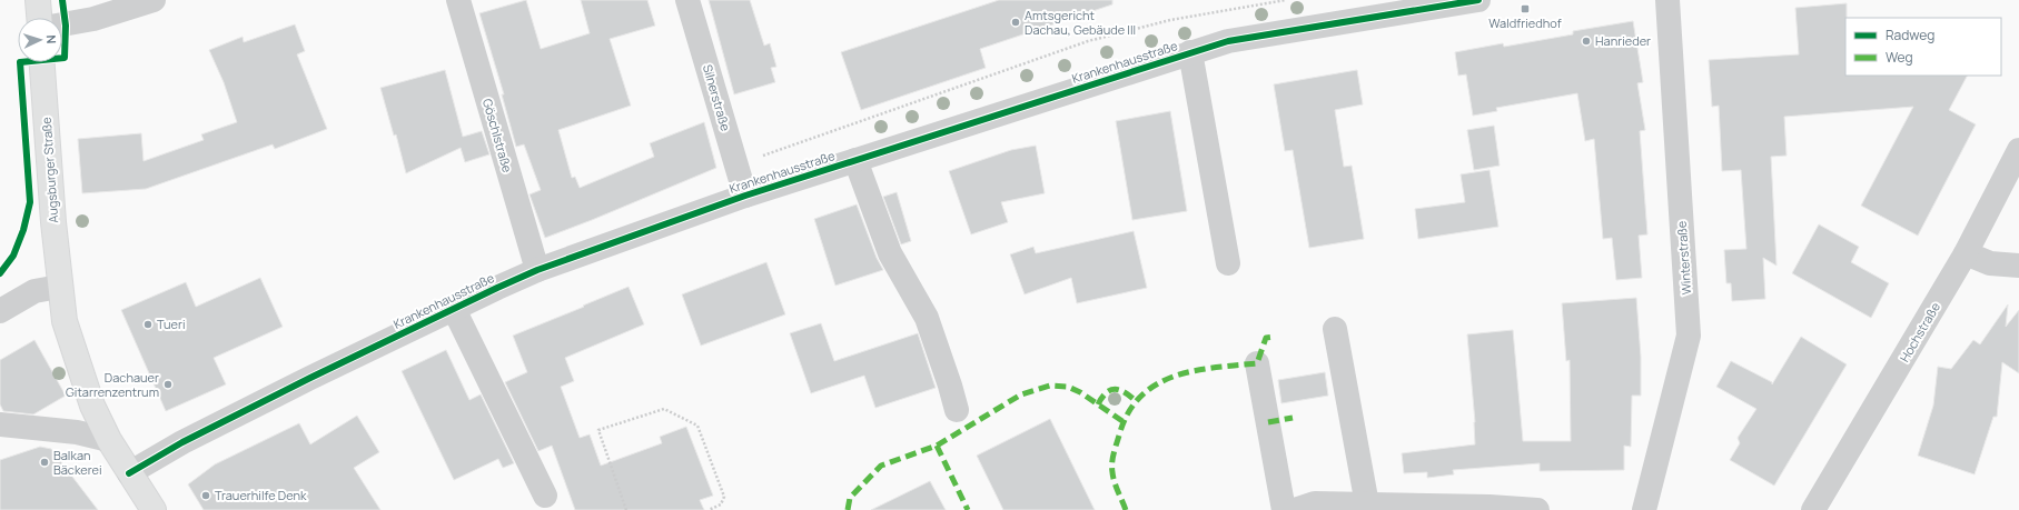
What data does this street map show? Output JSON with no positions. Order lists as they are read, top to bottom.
{
  "streets": {
    "main road": ["Augsburger Straße"],
    "street": [
      "Krankenhausstraße",
      "Silnerstraße",
      "Göschlstraße",
      "Winterstraße",
      "Hochstraße"
    ]
  },
  "crossings": [
    ["Krankenhausstraße", "Silnerstraße"],
    ["Krankenhausstraße", "Göschlstraße"],
    ["Krankenhausstraße", "Augsburger Straße"]
  ],
  "places": {
    "transit": ["Waldfriedhof"],
    "other": [
      "Amtsgericht Dachau, Gebäude III",
      "Hanrieder",
      "Tueri",
      "Dachauer Gitarrenzentrum",
      "Balkan Bäckerei",
      "Trauerhilfe Denk"
    ]
  },
  "legend": ["Radweg", "Weg"],
  "north": "right"
}
